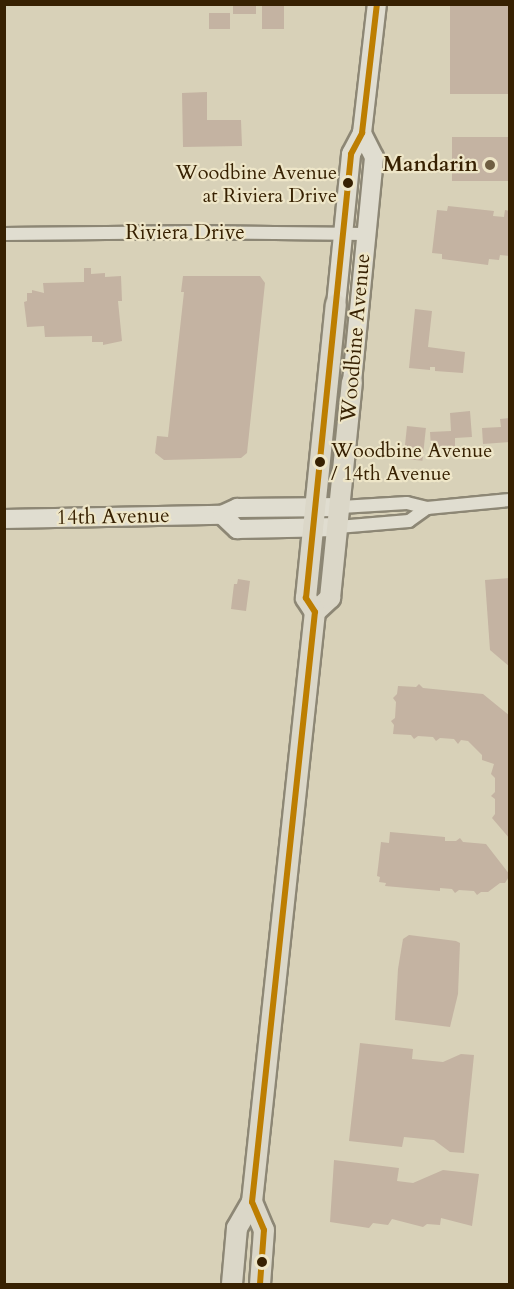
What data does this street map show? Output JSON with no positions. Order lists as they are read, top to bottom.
{
  "streets": {
    "main road": ["Woodbine Avenue", "14th Avenue"],
    "street": ["Riviera Drive"]
  },
  "crossings": [
    ["Riviera Drive", "Woodbine Avenue"],
    ["Woodbine Avenue", "14th Avenue"]
  ],
  "places": ["Mandarin", "Woodbine Avenue at Riviera Drive", "Woodbine Avenue / 14th Avenue"]
}
